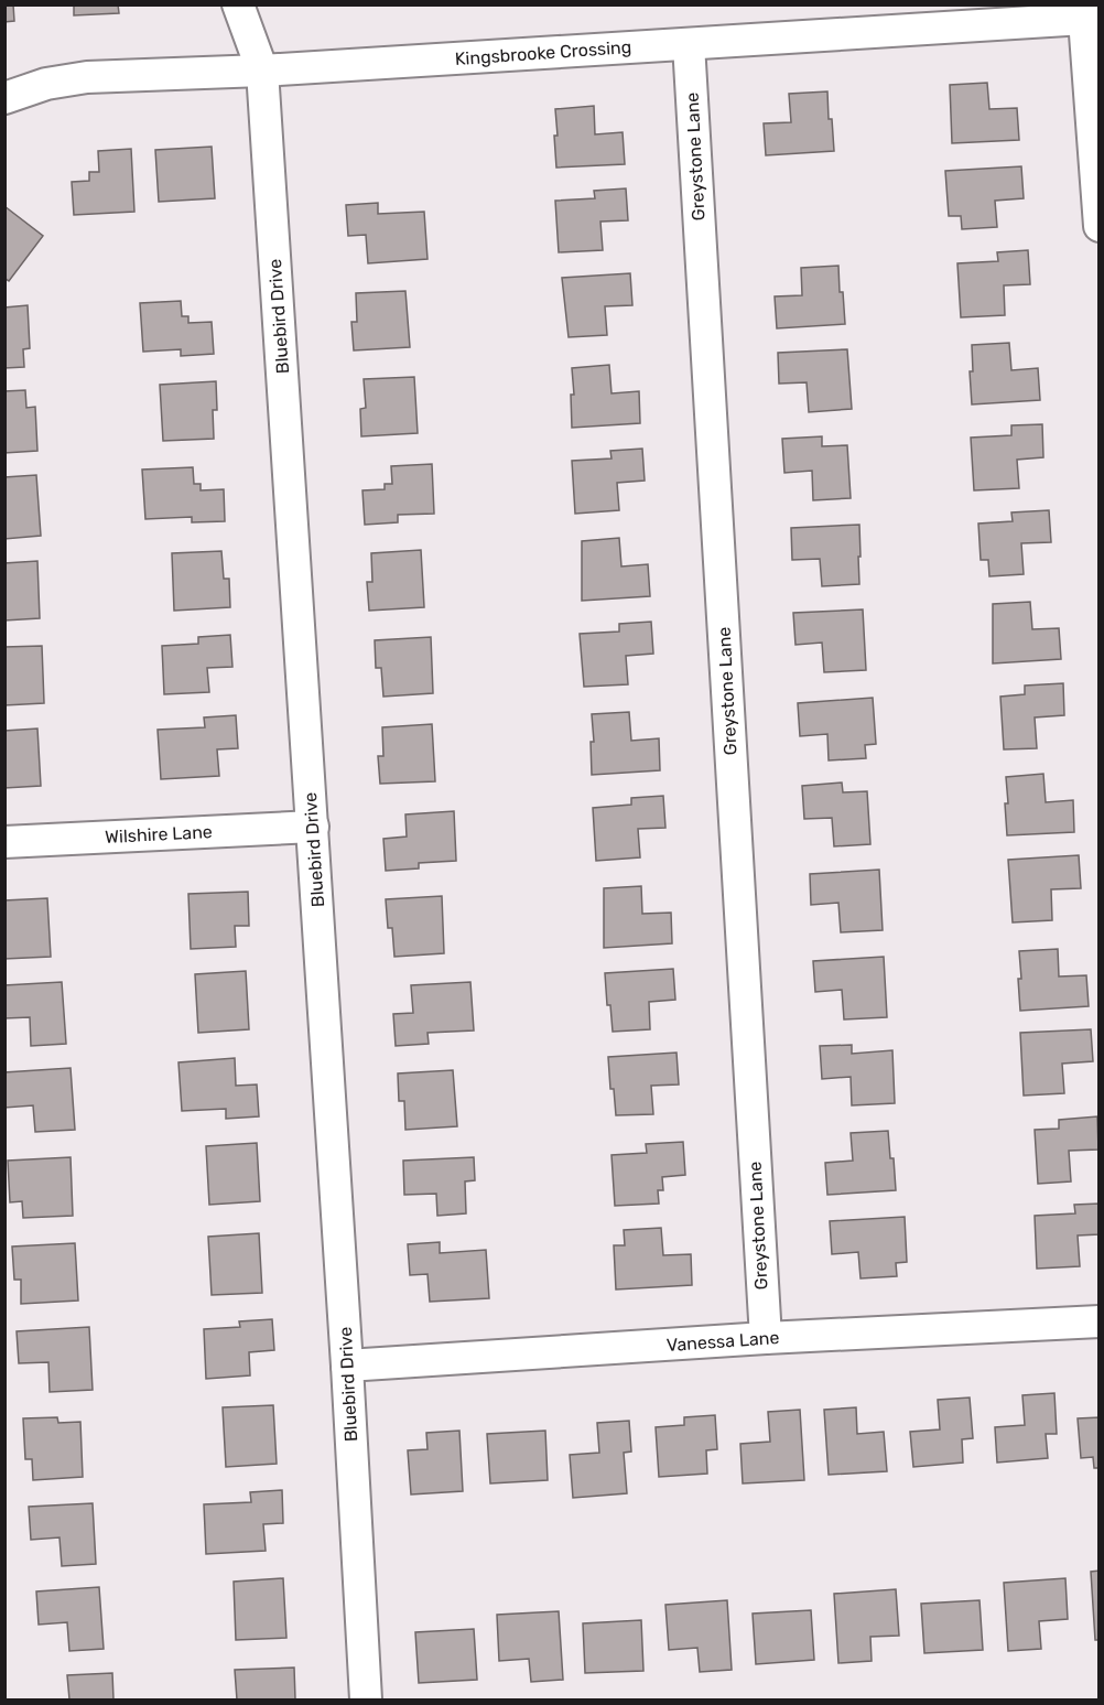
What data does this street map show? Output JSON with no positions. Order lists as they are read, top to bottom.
{
  "streets": {
    "street": [
      "Kingsbrooke Crossing",
      "Greystone Lane",
      "Bluebird Drive",
      "Wilshire Lane",
      "Vanessa Lane"
    ]
  },
  "crossings": [
    ["Kingsbrooke Crossing", "Greystone Lane"],
    ["Kingsbrooke Crossing", "Bluebird Drive"],
    ["Greystone Lane", "Vanessa Lane"],
    ["Bluebird Drive", "Wilshire Lane"],
    ["Bluebird Drive", "Vanessa Lane"]
  ]
}
